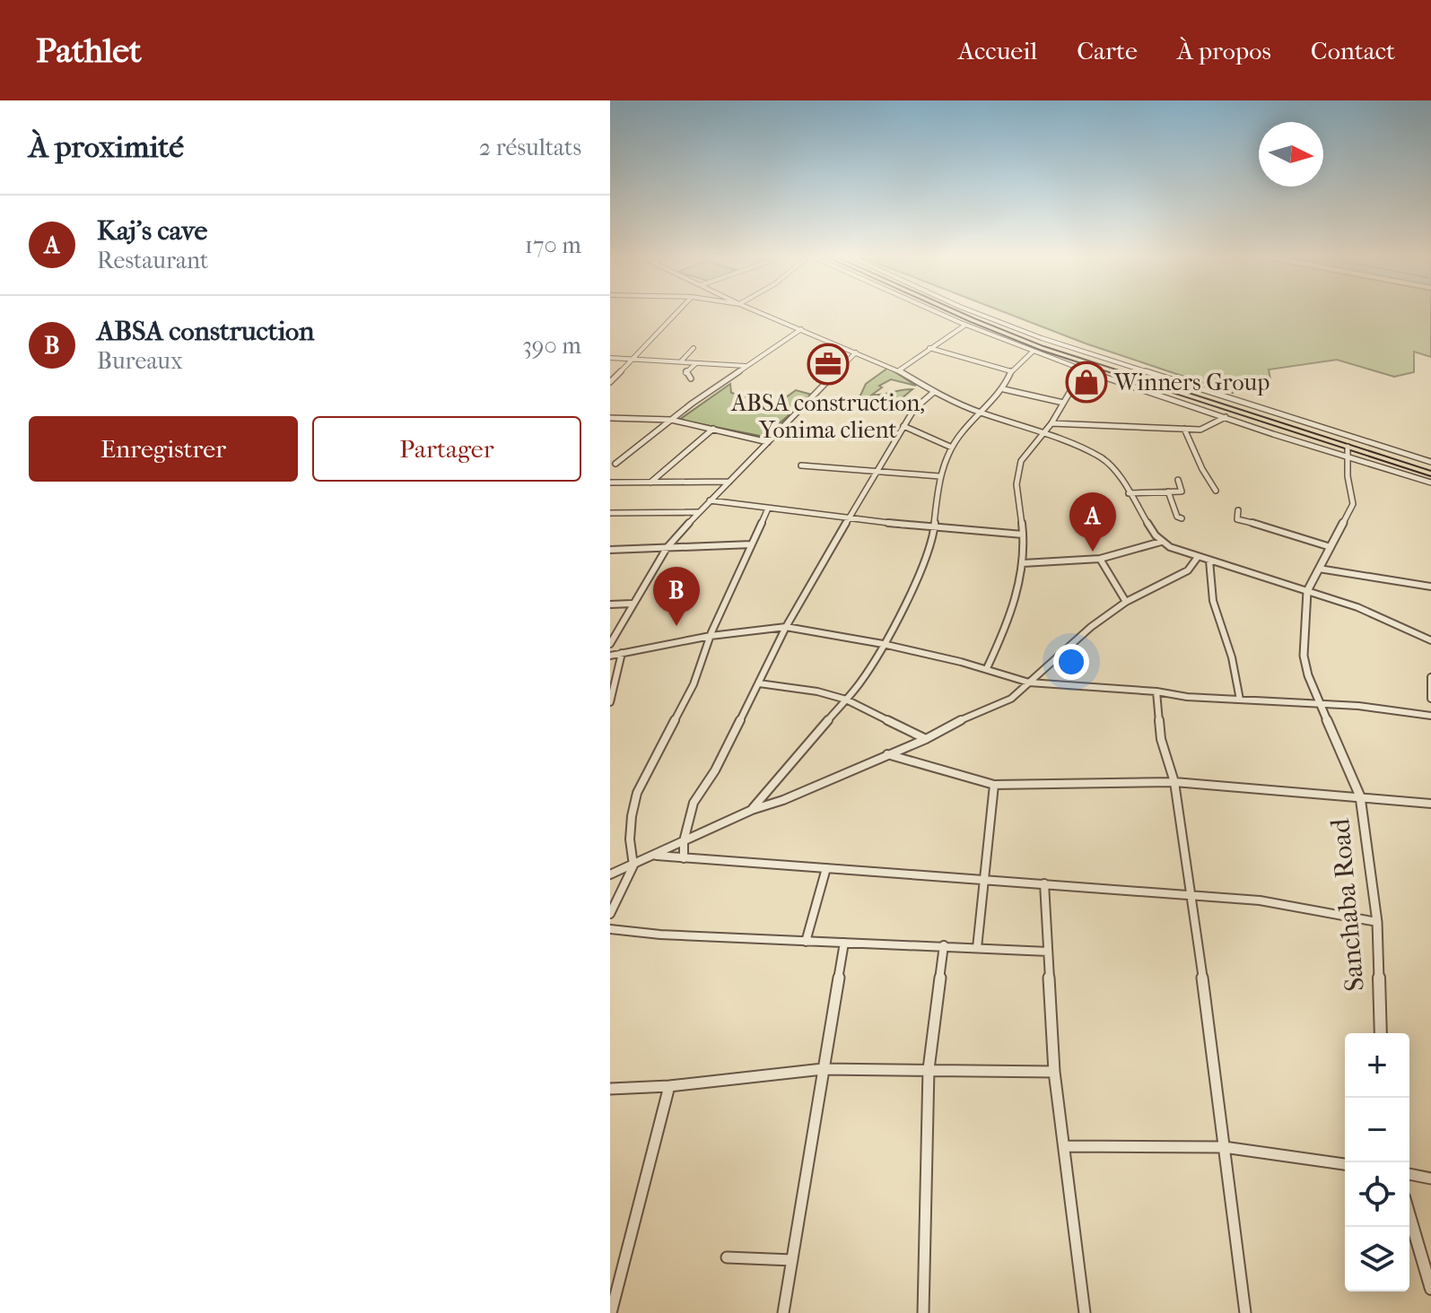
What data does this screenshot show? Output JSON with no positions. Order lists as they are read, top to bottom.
{
  "streets": {
    "street": ["Sanchaba Road"]
  },
  "places": {
    "office": ["ABSA construction, Yonima client"],
    "shop": ["Winners Group"]
  },
  "north": "right",
  "page": {
    "header": "Pathlet",
    "nav": [
      "Accueil",
      "Carte",
      "À propos",
      "Contact"
    ],
    "heading": ["À proximité", "2 résultats"],
    "list": [
      {
        "mark": "A",
        "name": "Kaj's cave",
        "note": "Restaurant",
        "value": "170 m"
      },
      {
        "mark": "B",
        "name": "ABSA construction",
        "note": "Bureaux",
        "value": "390 m"
      }
    ],
    "buttons": ["Enregistrer", "Partager"],
    "pins": ["A", "B"],
    "map_buttons": ["+", "−"]
  }
}
